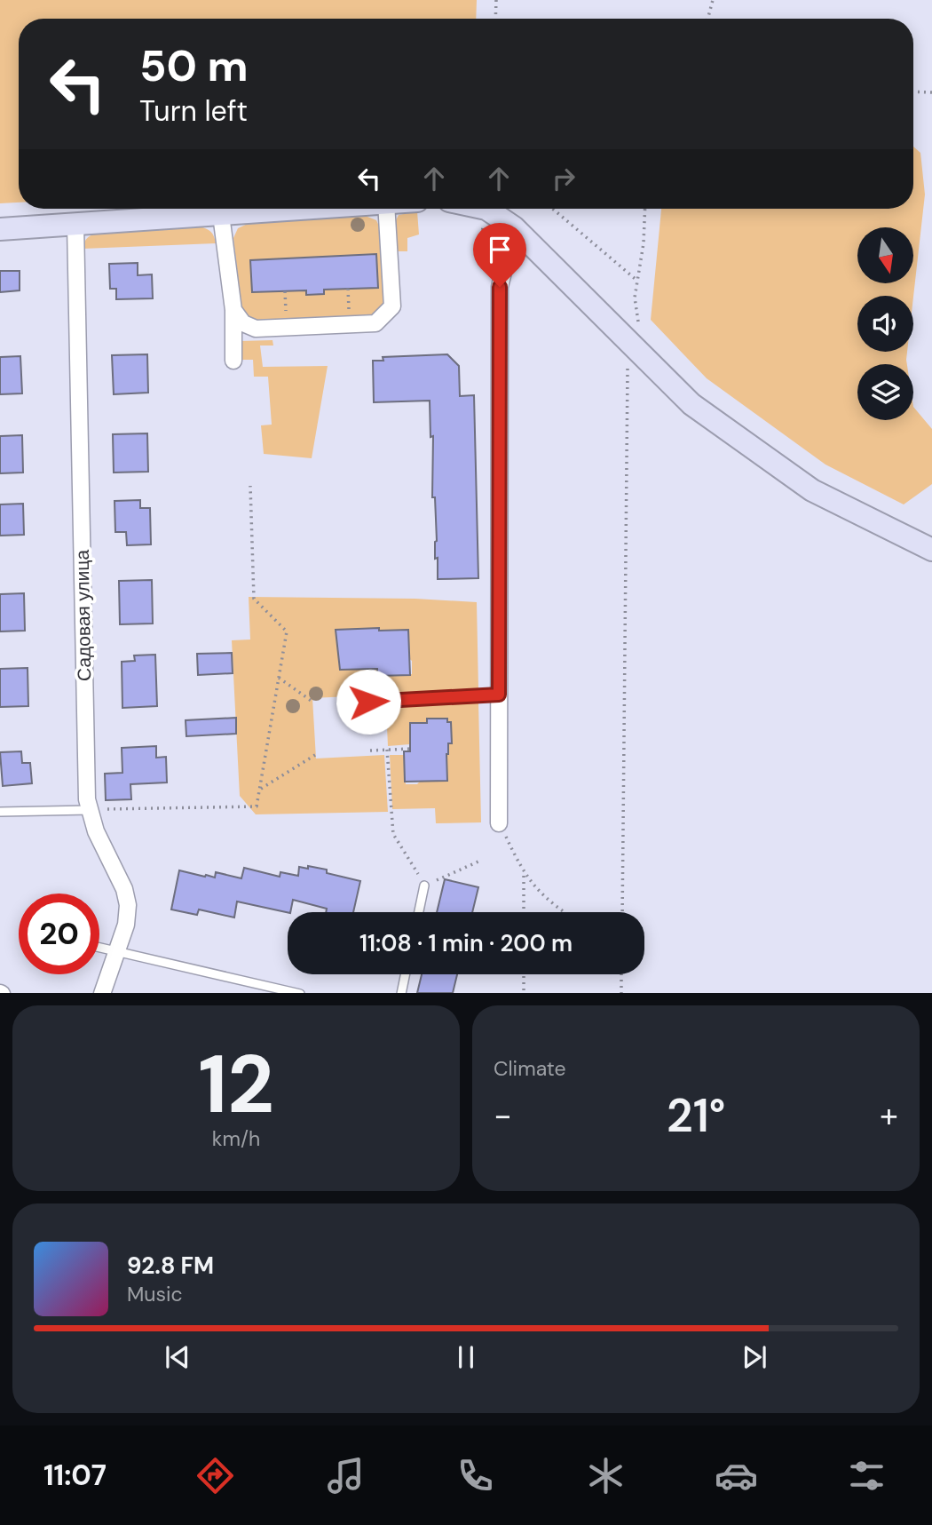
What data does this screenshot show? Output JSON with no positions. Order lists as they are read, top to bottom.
{
  "streets": {
    "street": ["Садовая улица"]
  },
  "north": "bottom",
  "page": {
    "turn": ["50 m", "Turn left"],
    "limit": "20",
    "trip": "11:08 · 1 min · 200 m",
    "tile": [
      ["12", "km/h"],
      "Climate"
    ],
    "heat": ["−", "21°", "+"],
    "song": ["92.8 FM", "Music"],
    "tabs": "11:07"
  }
}
